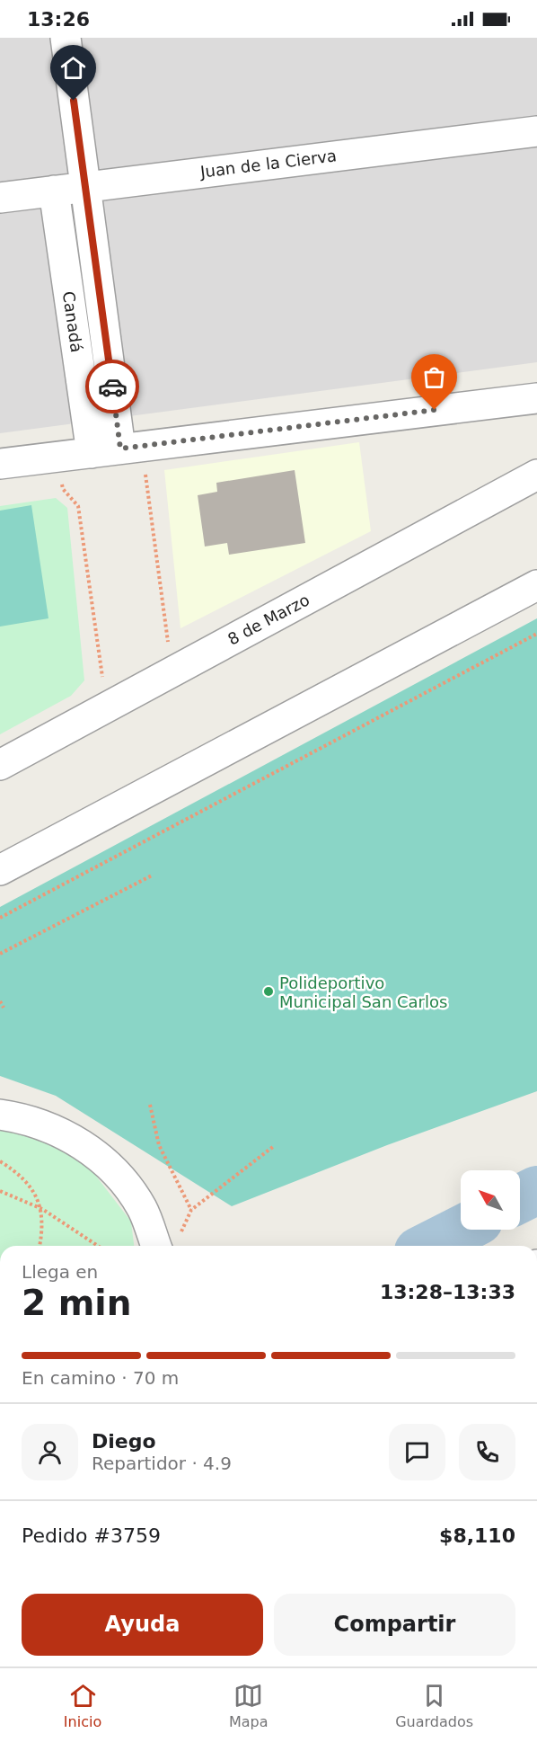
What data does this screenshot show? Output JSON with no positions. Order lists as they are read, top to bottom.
{
  "streets": {
    "street": ["Juan de la Cierva", "Canadá", "8 de Marzo"]
  },
  "crossings": [
    ["Juan de la Cierva", "Canadá"]
  ],
  "places": ["Polideportivo Municipal San Carlos"],
  "north": "top left",
  "page": {
    "status": "13:26",
    "heading": ["2 min", "Llega en", "13:28–13:33"],
    "panel": [
      "Diego",
      "Repartidor · 4.9",
      "Pedido #3759",
      "$8,110"
    ],
    "bar": "En camino · 70 m",
    "buttons": ["Ayuda", "Compartir"],
    "tabs": ["Inicio", "Mapa", "Guardados"]
  }
}
